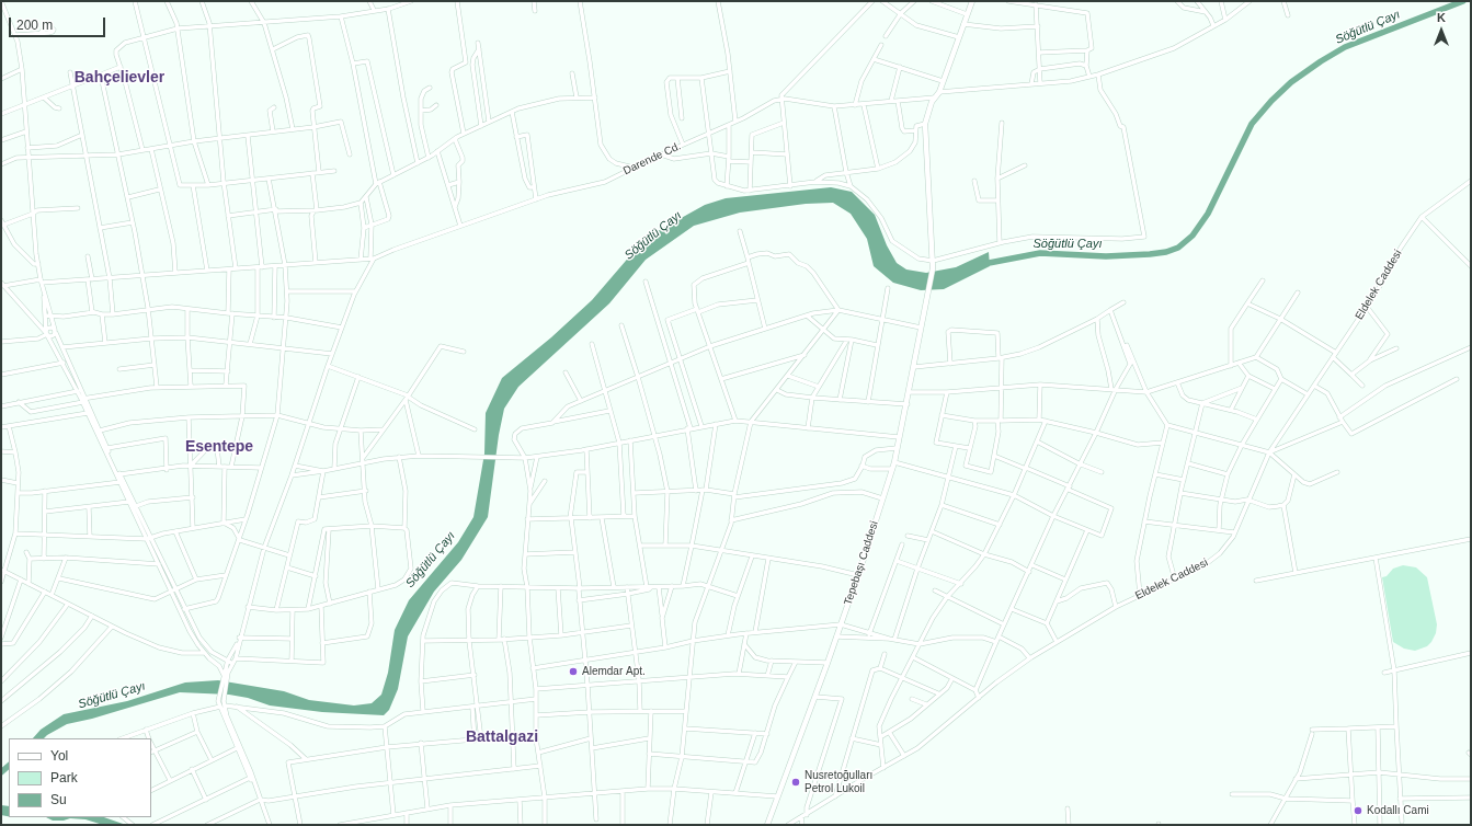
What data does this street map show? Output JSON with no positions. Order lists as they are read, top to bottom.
{
  "streets": {
    "main road": ["Tepebaşı Caddesi"],
    "street": ["Darende Cd.", "Eldelek Caddesi"]
  },
  "districts": ["Bahçelievler", "Esentepe", "Battalgazi"],
  "water": ["Söğütlü Çayı"],
  "places": ["Alemdar Apt.", "Nusretoğulları Petrol Lukoil", "Kodallı Cami"],
  "legend": ["Yol", "Park", "Su"],
  "scale_bar": "200 m",
  "north": "top"
}
